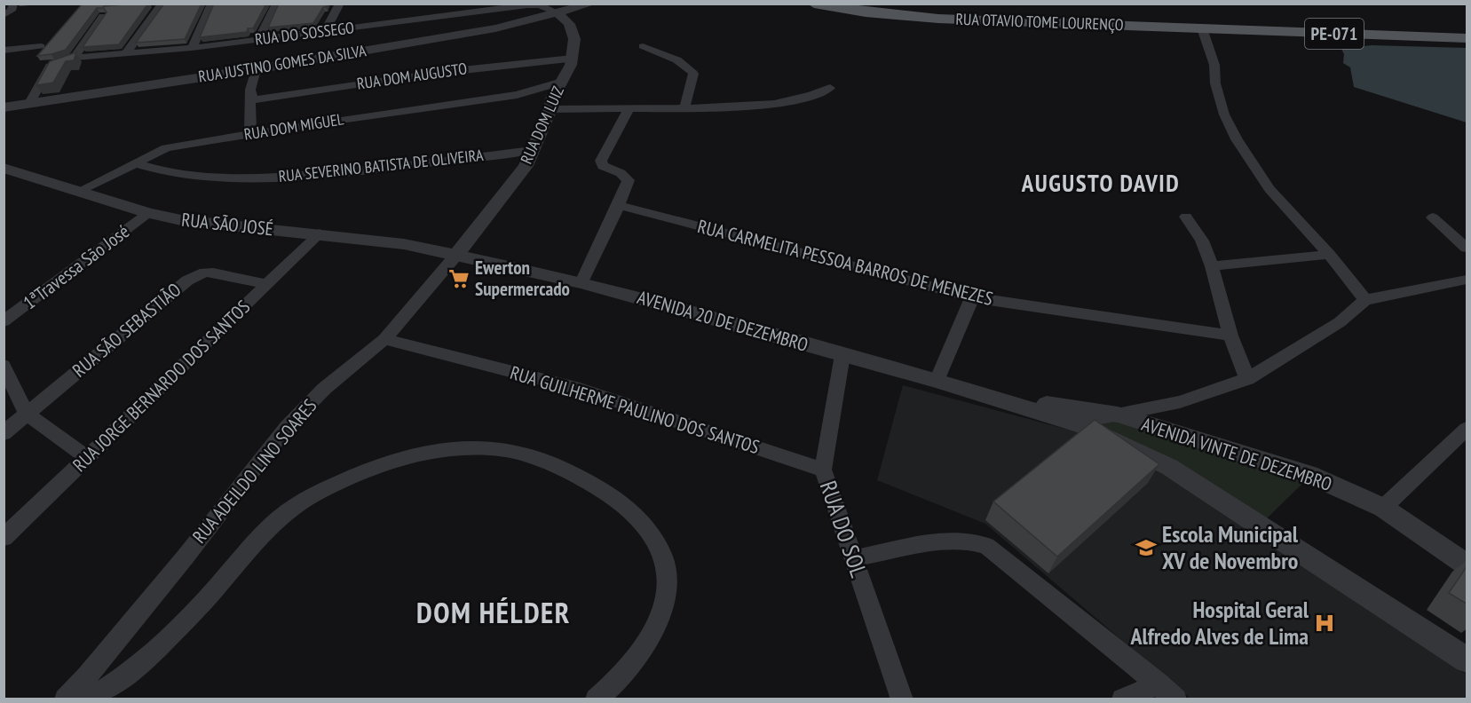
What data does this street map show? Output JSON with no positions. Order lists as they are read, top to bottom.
{
  "streets": {
    "main road": ["RUA OTAVIO TOME LOURENÇO", "PE-071"],
    "street": [
      "RUA DO SOSSEGO",
      "RUA JUSTINO GOMES DA SILVA",
      "RUA DOM AUGUSTO",
      "RUA DOM LUIZ",
      "RUA DOM MIGUEL",
      "RUA SEVERINO BATISTA DE OLIVEIRA",
      "RUA SÃO JOSÉ",
      "RUA CARMELITA PESSOA BARROS DE MENEZES",
      "1ªTravessa São José",
      "AVENIDA 20 DE DEZEMBRO",
      "RUA SÃO SEBASTIÃO",
      "RUA JORGE BERNARDO DOS SANTOS",
      "RUA GUILHERME PAULINO DOS SANTOS",
      "AVENIDA VINTE DE DEZEMBRO",
      "RUA ADEILDO LINO SOARES",
      "RUA DO SOL"
    ]
  },
  "crossings": [
    ["RUA OTAVIO TOME LOURENÇO", "PE-071"],
    ["RUA DO SOSSEGO", "RUA JUSTINO GOMES DA SILVA"],
    ["RUA DO SOSSEGO", "RUA DOM LUIZ"],
    ["RUA JUSTINO GOMES DA SILVA", "RUA DOM LUIZ"],
    ["RUA DOM AUGUSTO", "RUA DOM LUIZ"],
    ["RUA DOM LUIZ", "RUA DOM MIGUEL"],
    ["RUA DOM LUIZ", "RUA SEVERINO BATISTA DE OLIVEIRA"],
    ["RUA DOM LUIZ", "RUA SÃO JOSÉ"],
    ["RUA DOM LUIZ", "AVENIDA 20 DE DEZEMBRO"],
    ["RUA DOM LUIZ", "RUA ADEILDO LINO SOARES"],
    ["RUA DOM MIGUEL", "RUA SEVERINO BATISTA DE OLIVEIRA"],
    ["RUA DOM MIGUEL", "RUA SÃO JOSÉ"],
    ["RUA SÃO JOSÉ", "1ªTravessa São José"],
    ["RUA SÃO JOSÉ", "AVENIDA 20 DE DEZEMBRO"],
    ["RUA SÃO JOSÉ", "RUA JORGE BERNARDO DOS SANTOS"],
    ["RUA SÃO JOSÉ", "RUA ADEILDO LINO SOARES"],
    ["AVENIDA 20 DE DEZEMBRO", "AVENIDA VINTE DE DEZEMBRO"],
    ["AVENIDA 20 DE DEZEMBRO", "RUA ADEILDO LINO SOARES"],
    ["AVENIDA 20 DE DEZEMBRO", "RUA DO SOL"],
    ["RUA SÃO SEBASTIÃO", "RUA JORGE BERNARDO DOS SANTOS"],
    ["RUA GUILHERME PAULINO DOS SANTOS", "RUA ADEILDO LINO SOARES"],
    ["RUA GUILHERME PAULINO DOS SANTOS", "RUA DO SOL"]
  ],
  "districts": ["AUGUSTO DAVID", "DOM HÉLDER"],
  "places": {
    "supermarket": ["Ewerton Supermercado"],
    "school or university": ["Escola Municipal XV de Novembro"],
    "hospital": ["Hospital Geral Alfredo Alves de Lima"]
  }
}
